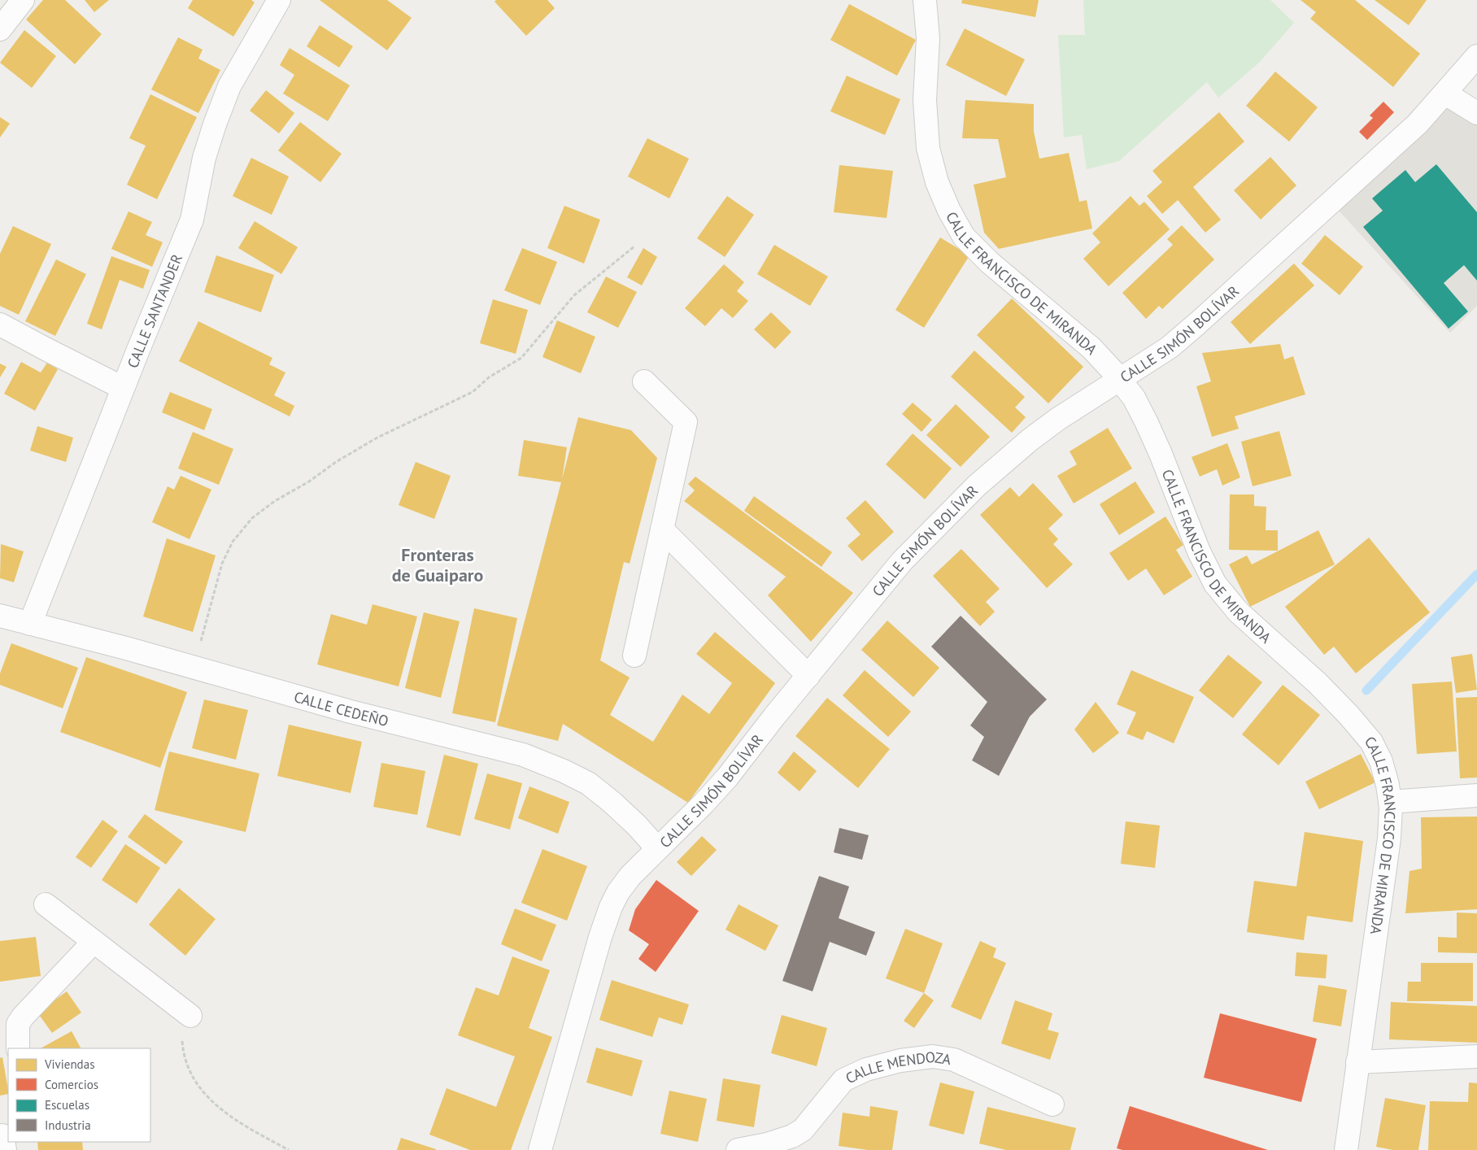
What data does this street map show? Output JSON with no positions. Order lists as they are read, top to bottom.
{
  "streets": {
    "street": [
      "CALLE FRANCISCO DE MIRANDA",
      "CALLE SANTANDER",
      "CALLE SIMÓN BOLÍVAR",
      "CALLE CEDEÑO",
      "CALLE MENDOZA"
    ]
  },
  "crossings": [
    ["CALLE FRANCISCO DE MIRANDA", "CALLE SIMÓN BOLÍVAR"],
    ["CALLE SANTANDER", "CALLE CEDEÑO"],
    ["CALLE SIMÓN BOLÍVAR", "CALLE CEDEÑO"]
  ],
  "districts": ["Fronteras de Guaiparo"],
  "legend": [
    "Viviendas",
    "Comercios",
    "Escuelas",
    "Industria"
  ]
}
